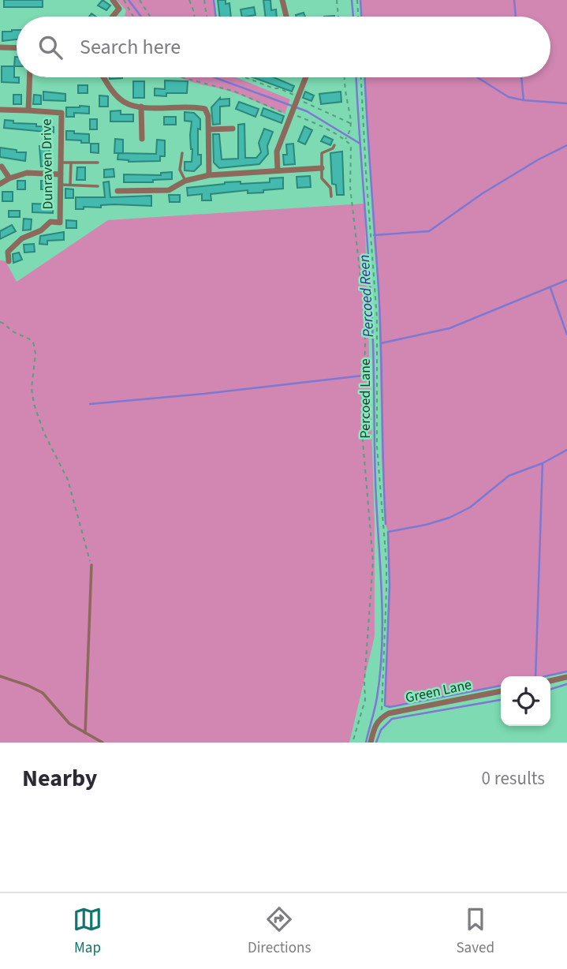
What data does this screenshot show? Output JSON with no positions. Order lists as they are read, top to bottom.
{
  "streets": {
    "street": ["Dunraven Drive", "Green Lane"],
    "path": ["Percoed Lane"]
  },
  "crossings": [
    ["Percoed Lane", "Green Lane"]
  ],
  "water": ["Percoed Reen"],
  "page": {
    "search": "Search here",
    "heading": ["Nearby", "0 results"],
    "nav": ["Map", "Directions", "Saved"]
  }
}
